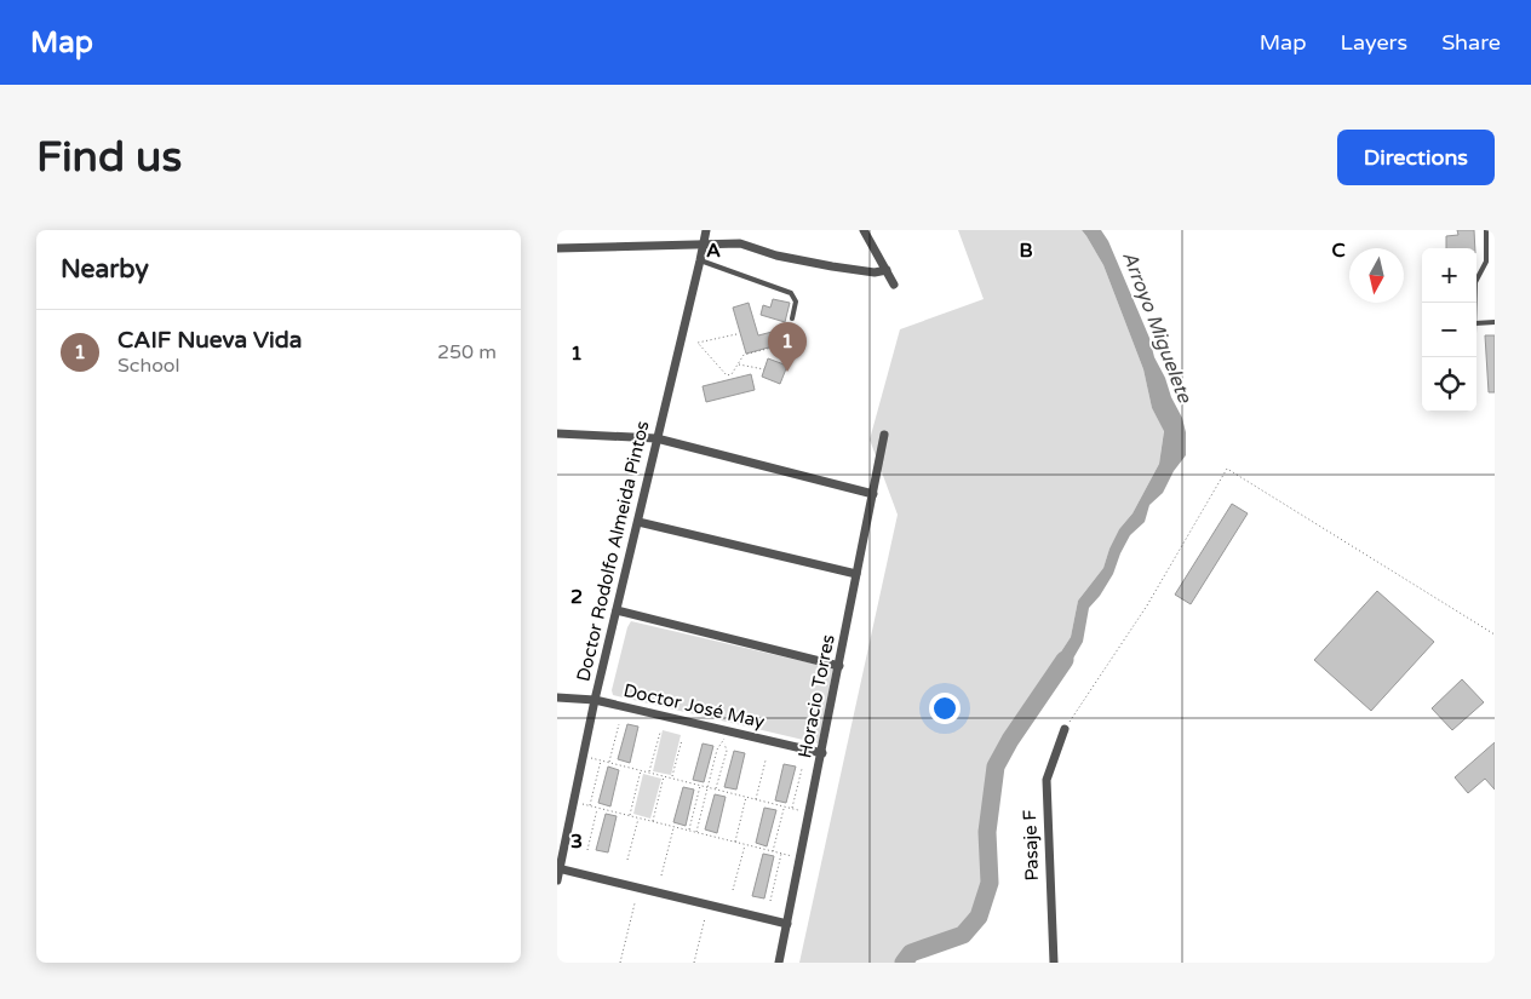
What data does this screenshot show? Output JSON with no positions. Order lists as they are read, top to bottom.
{
  "streets": {
    "street": [
      "Doctor Rodolfo Almeida Pintos",
      "Horacio Torres",
      "Doctor José May",
      "Pasaje F"
    ]
  },
  "crossings": [
    ["Doctor Rodolfo Almeida Pintos", "Doctor José May"],
    ["Horacio Torres", "Doctor José May"]
  ],
  "water": ["Arroyo Miguelete"],
  "north": "bottom",
  "page": {
    "header": "Map",
    "nav": ["Map", "Layers", "Share"],
    "buttons": "Directions",
    "title": "Find us",
    "heading": "Nearby",
    "map_buttons": ["+", "−"],
    "list": [
      {
        "mark": "1",
        "name": "CAIF Nueva Vida",
        "note": "School",
        "value": "250 m"
      }
    ],
    "pins": "1"
  },
  "grid": {
    "columns": ["A", "B", "C"],
    "rows": ["1", "2", "3"]
  }
}
